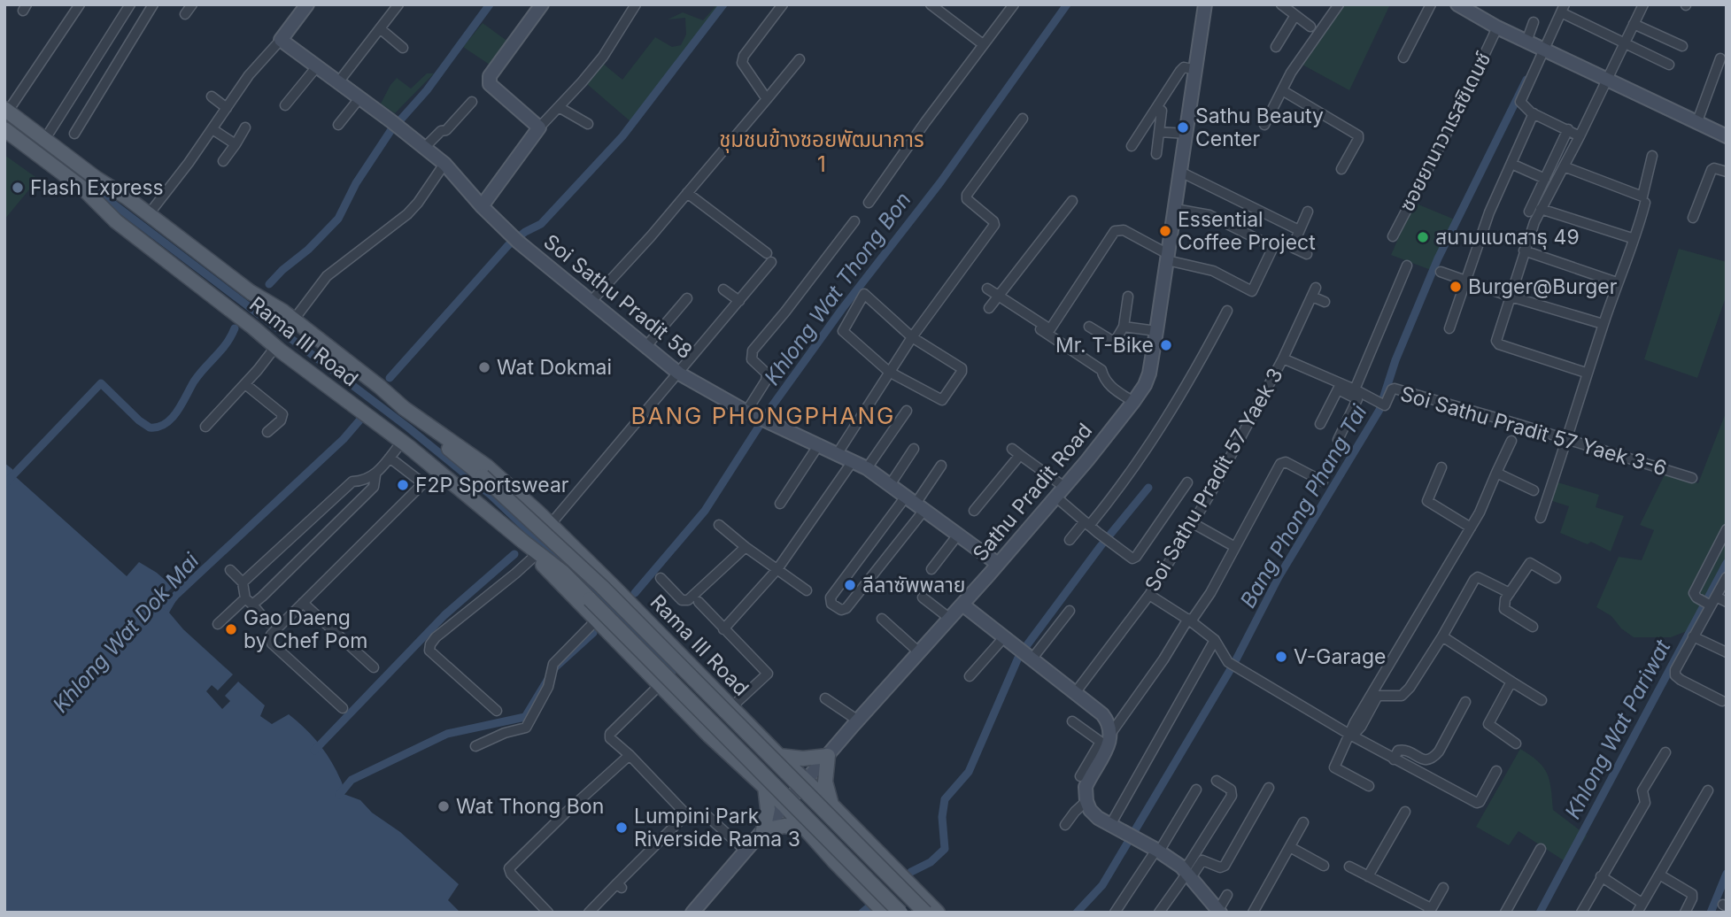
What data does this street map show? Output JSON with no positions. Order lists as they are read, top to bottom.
{
  "streets": {
    "main road": ["Rama III Road"],
    "street": [
      "ซอยยานาวาเรสซิเดนซ์",
      "Soi Sathu Pradit 58",
      "Soi Sathu Pradit 57 Yaek 3-6",
      "Soi Sathu Pradit 57 Yaek 3",
      "Sathu Pradit Road"
    ]
  },
  "crossings": [
    ["Soi Sathu Pradit 58", "Sathu Pradit Road"],
    ["Rama III Road", "Sathu Pradit Road"],
    ["Soi Sathu Pradit 57 Yaek 3-6", "Soi Sathu Pradit 57 Yaek 3"]
  ],
  "districts": ["ชุมชนข้างซอยพัฒนาการ 1", "BANG PHONGPHANG"],
  "water": [
    "Khlong Wat Thong Bon",
    "Bang Phong Phang Tai",
    "Khlong Wat Dok Mai",
    "Khlong Wat Pariwat"
  ],
  "places": [
    "Sathu Beauty Center",
    "Flash Express",
    "Essential Coffee Project",
    "สนามแบตสาธุ 49",
    "Burger@Burger",
    "Mr. T-Bike",
    "Wat Dokmai",
    "F2P Sportswear",
    "ลีลาซัพพลาย",
    "Gao Daeng by Chef Pom",
    "V-Garage",
    "Wat Thong Bon",
    "Lumpini Park Riverside Rama 3"
  ]
}
